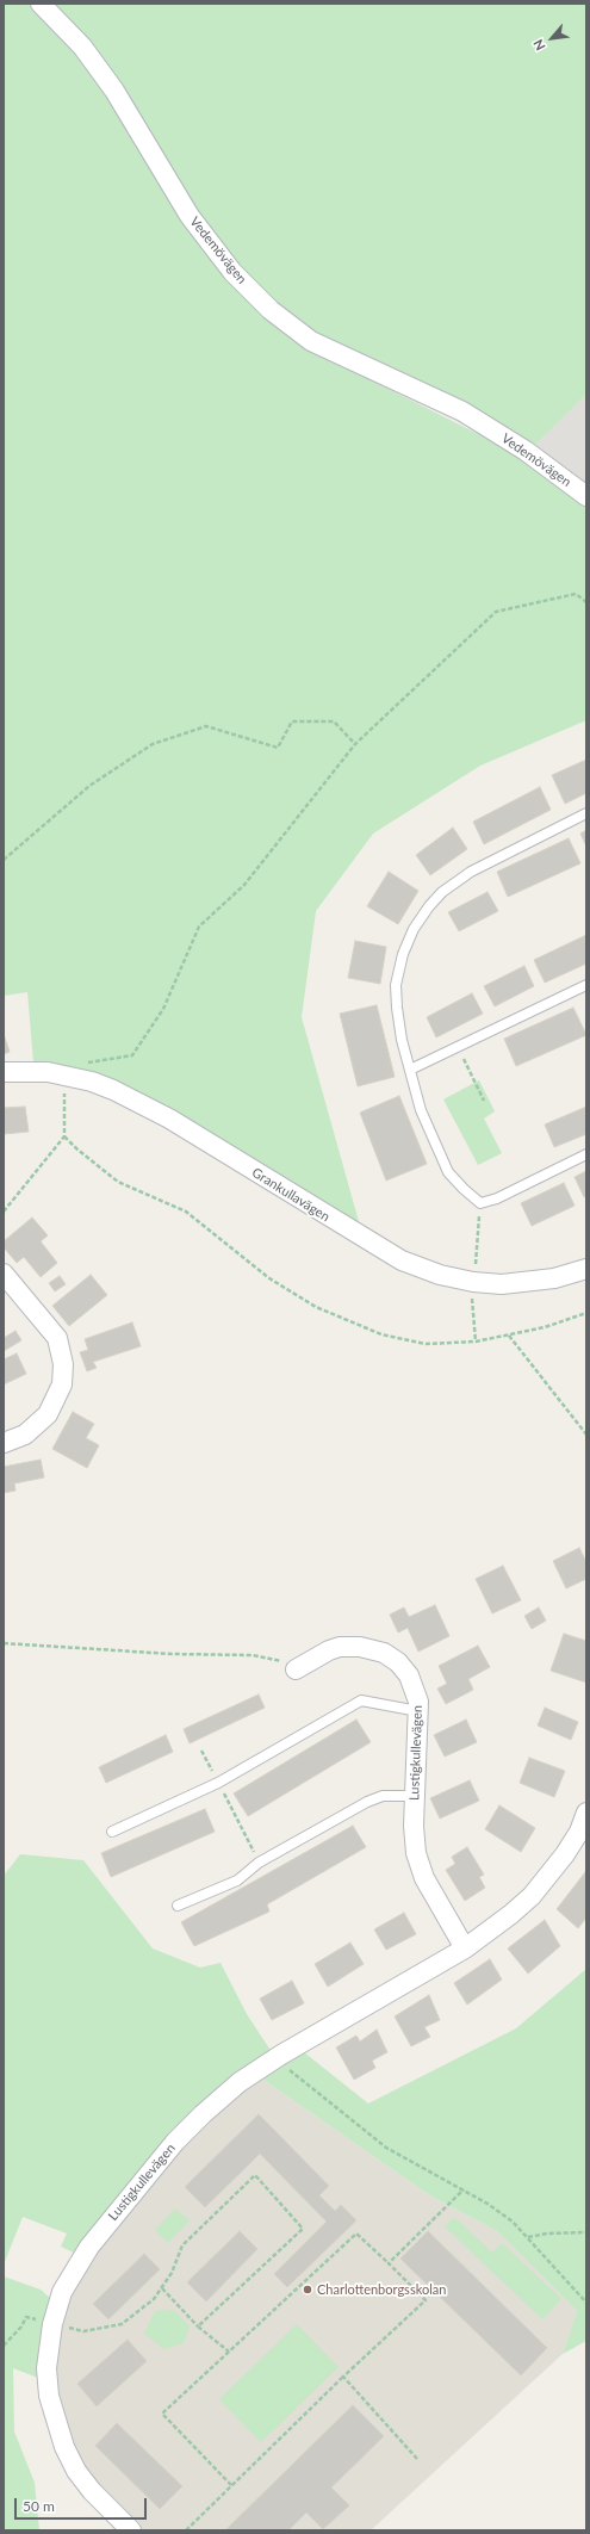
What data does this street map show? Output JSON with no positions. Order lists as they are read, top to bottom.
{
  "streets": {
    "street": ["Vedemövägen", "Grankullavägen", "Lustigkullevägen"]
  },
  "places": ["Charlottenborgsskolan"],
  "scale_bar": "50 m",
  "north": "bottom left"
}
